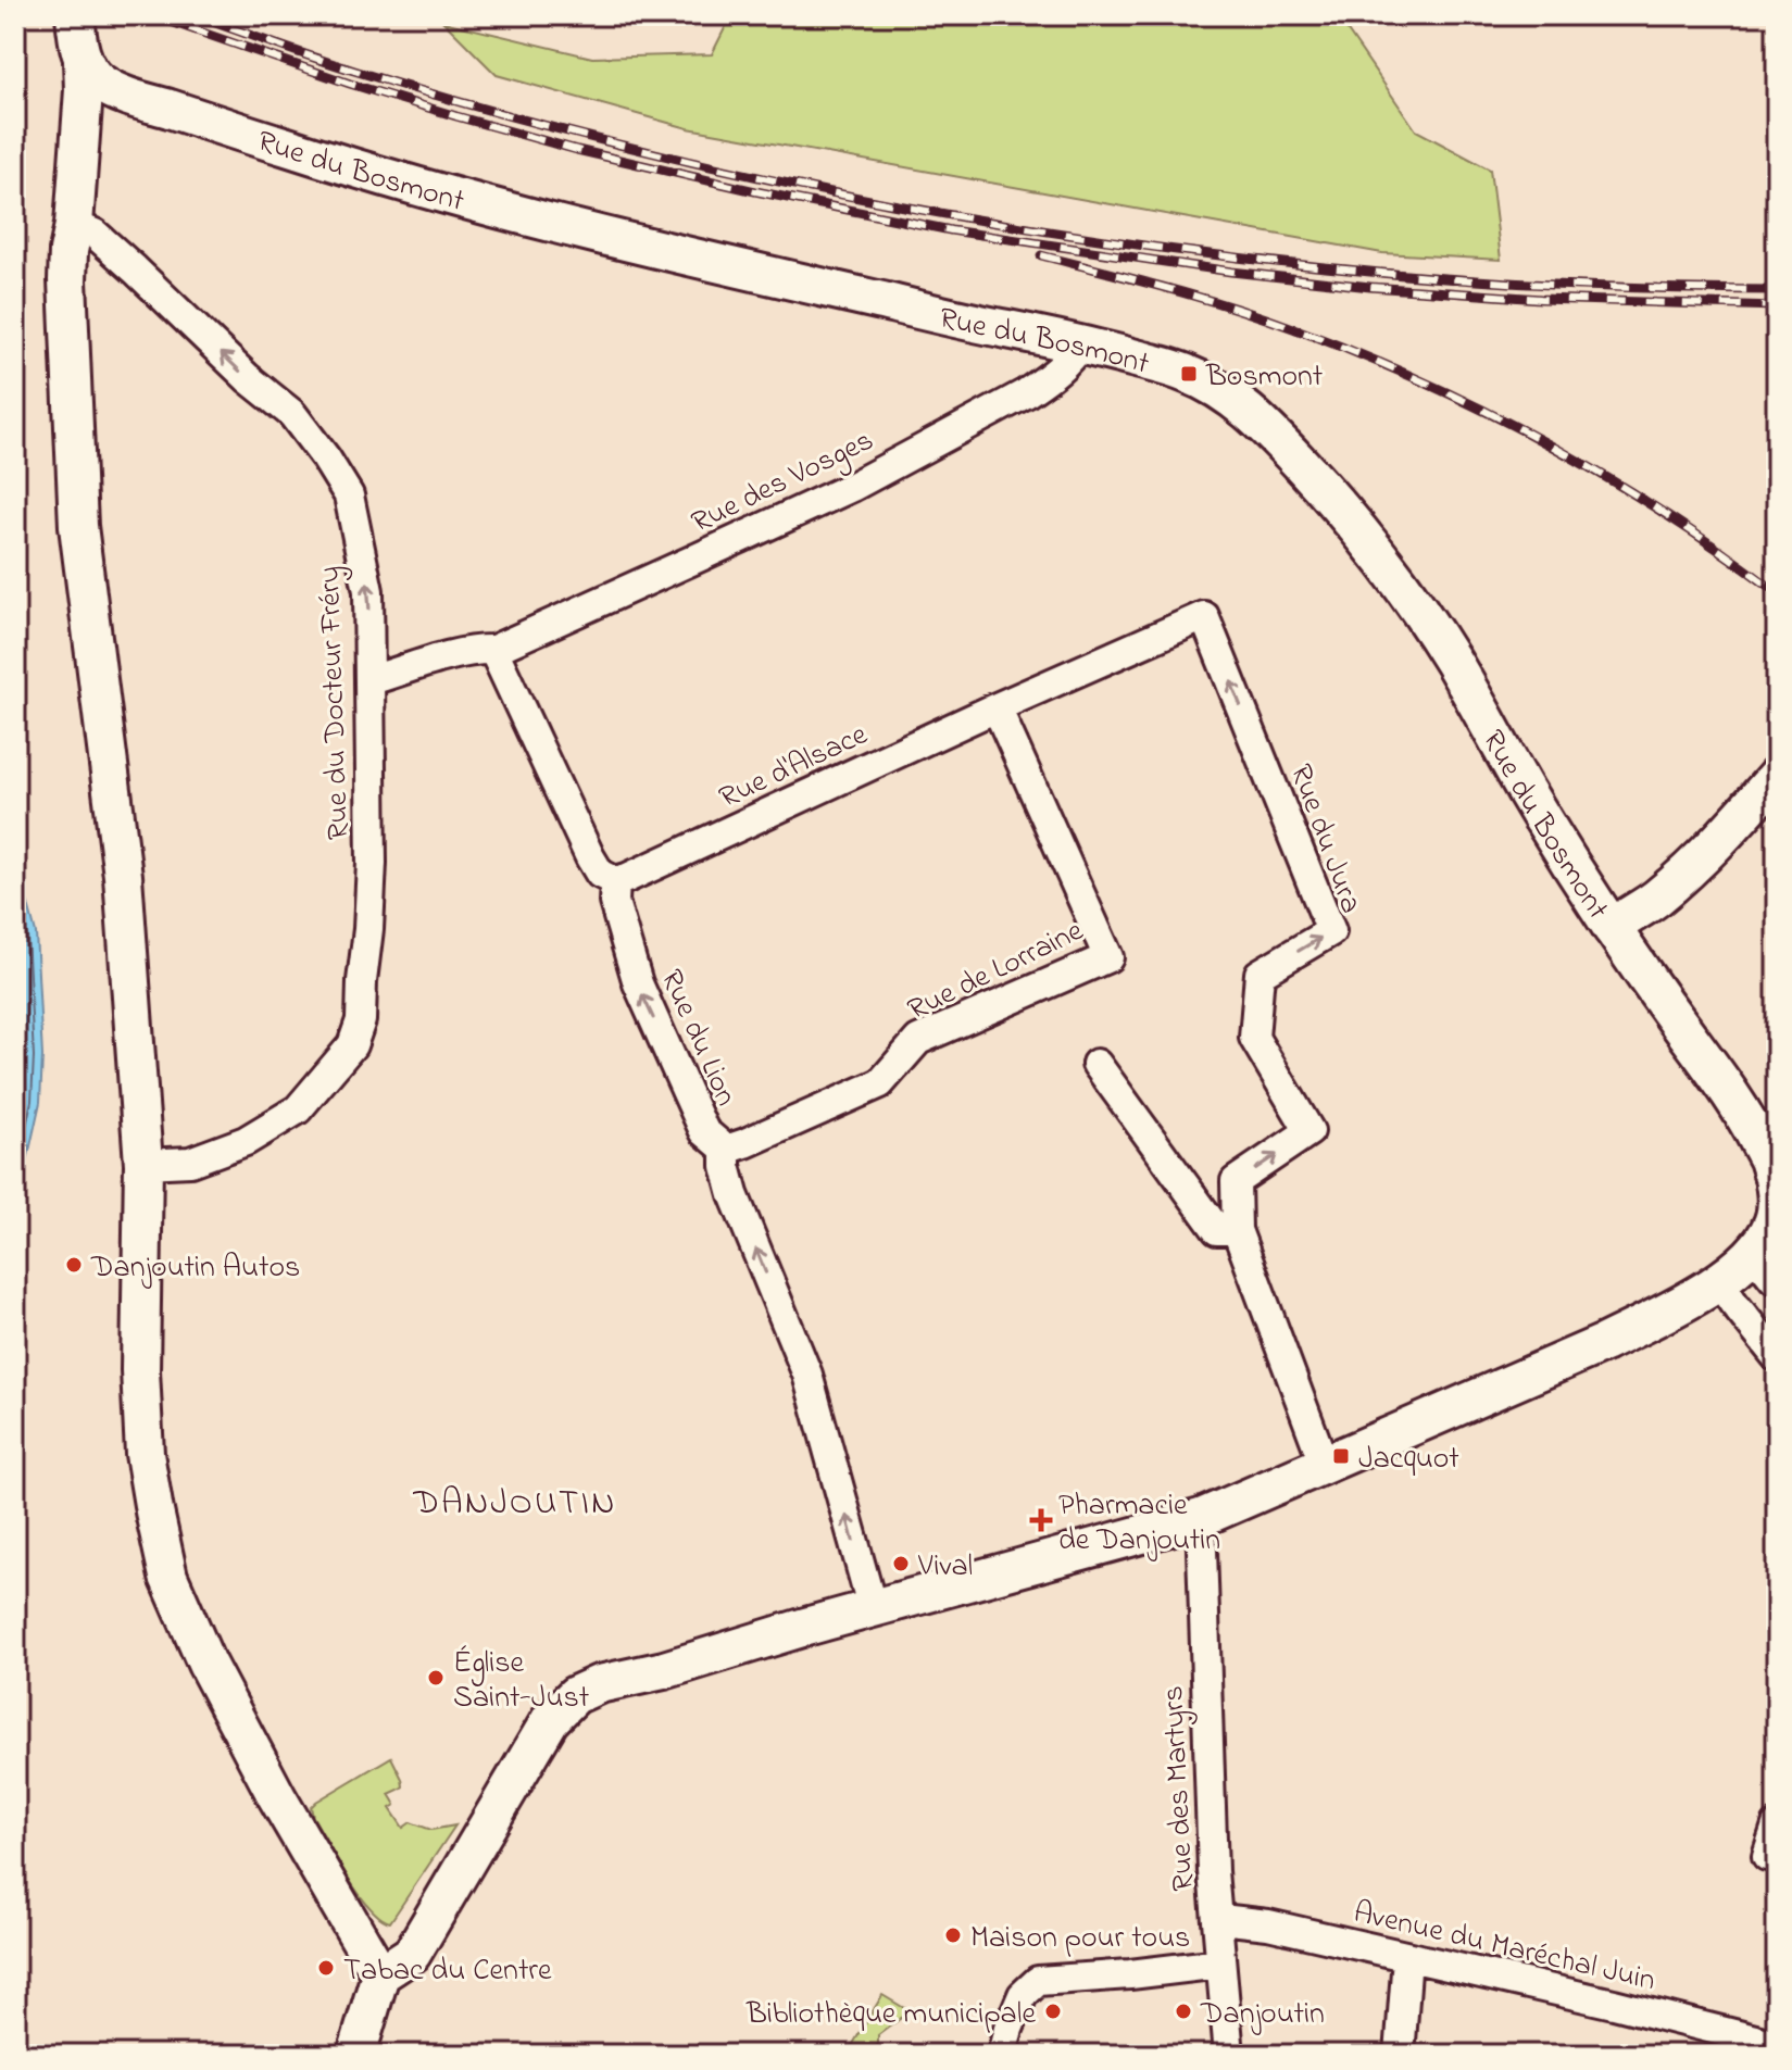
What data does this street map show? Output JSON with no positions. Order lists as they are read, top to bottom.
{
  "streets": {
    "street": [
      "Rue du Bosmont",
      "Rue des Vosges",
      "Rue du Docteur Fréry",
      "Rue d'Alsace",
      "Rue du Jura",
      "Rue de Lorraine",
      "Rue du Lion",
      "Rue des Martyrs",
      "Avenue du Maréchal Juin"
    ]
  },
  "crossings": [
    ["Rue du Bosmont", "Rue des Vosges"],
    ["Rue des Vosges", "Rue du Docteur Fréry"],
    ["Rue d'Alsace", "Rue du Jura"],
    ["Rue d'Alsace", "Rue de Lorraine"],
    ["Rue d'Alsace", "Rue du Lion"],
    ["Rue du Jura", "Rue de Lorraine"],
    ["Rue de Lorraine", "Rue du Lion"],
    ["Rue des Martyrs", "Avenue du Maréchal Juin"]
  ],
  "one_way": ["Rue du Docteur Fréry", "Rue du Lion"],
  "districts": ["DANJOUTIN"],
  "places": {
    "transit": ["Bosmont", "Jacquot"],
    "other": [
      "Danjoutin Autos",
      "Vival",
      "Église Saint-Just",
      "Maison pour tous",
      "Tabac du Centre",
      "Bibliothèque municipale",
      "Danjoutin"
    ],
    "health": ["Pharmacie de Danjoutin"]
  }
}
